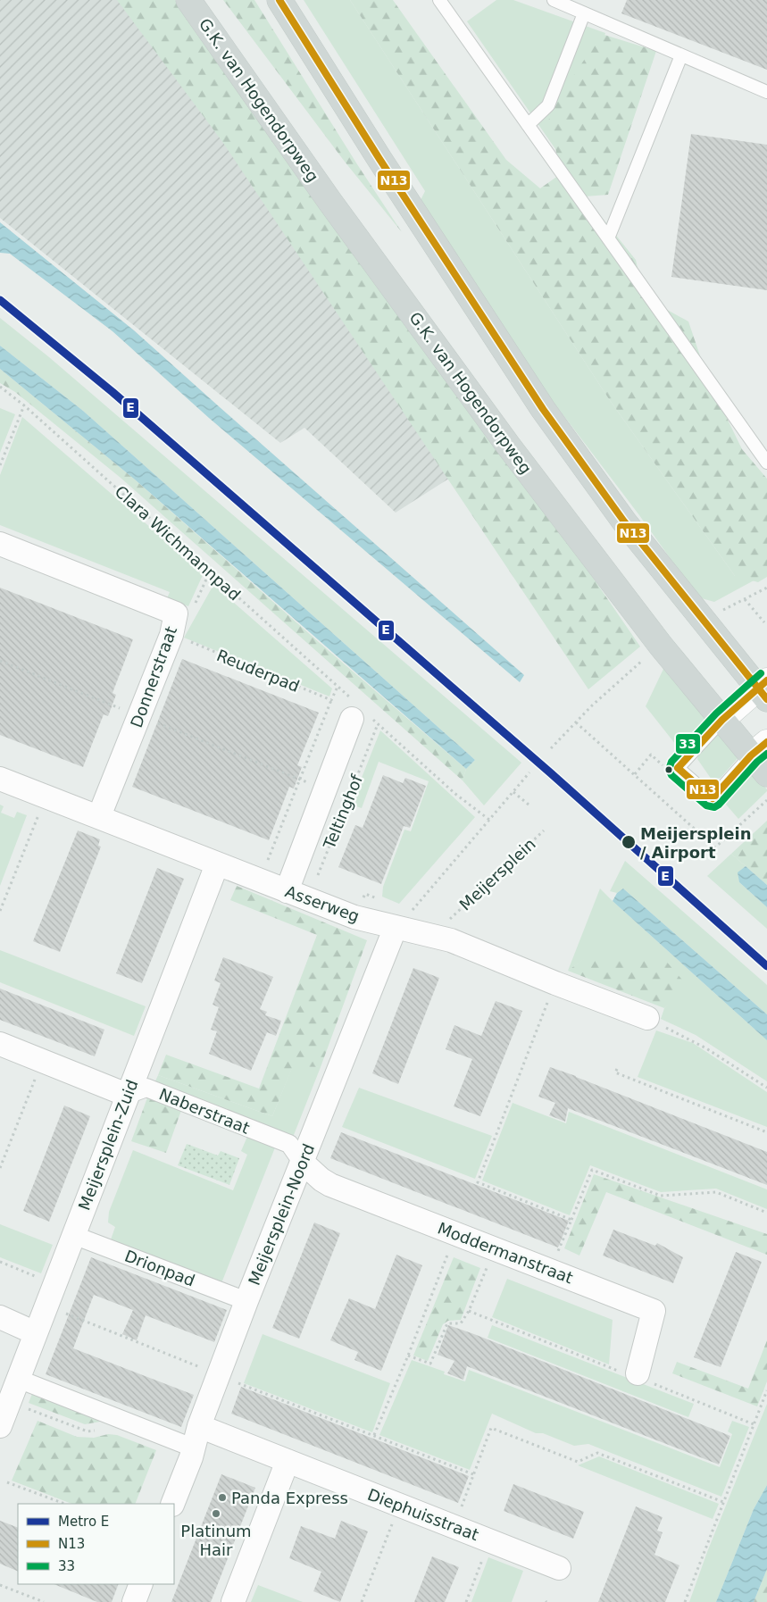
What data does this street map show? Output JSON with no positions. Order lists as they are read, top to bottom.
{
  "streets": {
    "main road": ["G.K. van Hogendorpweg"],
    "street": [
      "Donnerstraat",
      "Teltinghof",
      "Asserweg",
      "Naberstraat",
      "Meijersplein-Zuid",
      "Meijersplein-Noord",
      "Moddermanstraat",
      "Drionpad",
      "Diephuisstraat"
    ],
    "path": ["Clara Wichmannpad", "Reuderpad", "Meijersplein"]
  },
  "crossings": [
    ["Clara Wichmannpad", "Teltinghof"],
    ["Reuderpad", "Donnerstraat"],
    ["Donnerstraat", "Asserweg"],
    ["Teltinghof", "Asserweg"],
    ["Asserweg", "Meijersplein-Zuid"],
    ["Asserweg", "Meijersplein-Noord"],
    ["Naberstraat", "Meijersplein-Zuid"],
    ["Naberstraat", "Meijersplein-Noord"],
    ["Naberstraat", "Moddermanstraat"],
    ["Meijersplein-Zuid", "Drionpad"],
    ["Meijersplein-Noord", "Moddermanstraat"],
    ["Meijersplein-Noord", "Drionpad"],
    ["Meijersplein-Noord", "Diephuisstraat"]
  ],
  "places": ["Meijersplein / Airport", "Panda Express", "Platinum Hair"],
  "lines": ["transit line N13", "metro line E", "transit line 33"],
  "legend": ["Metro E", "N13", "33"]
}
